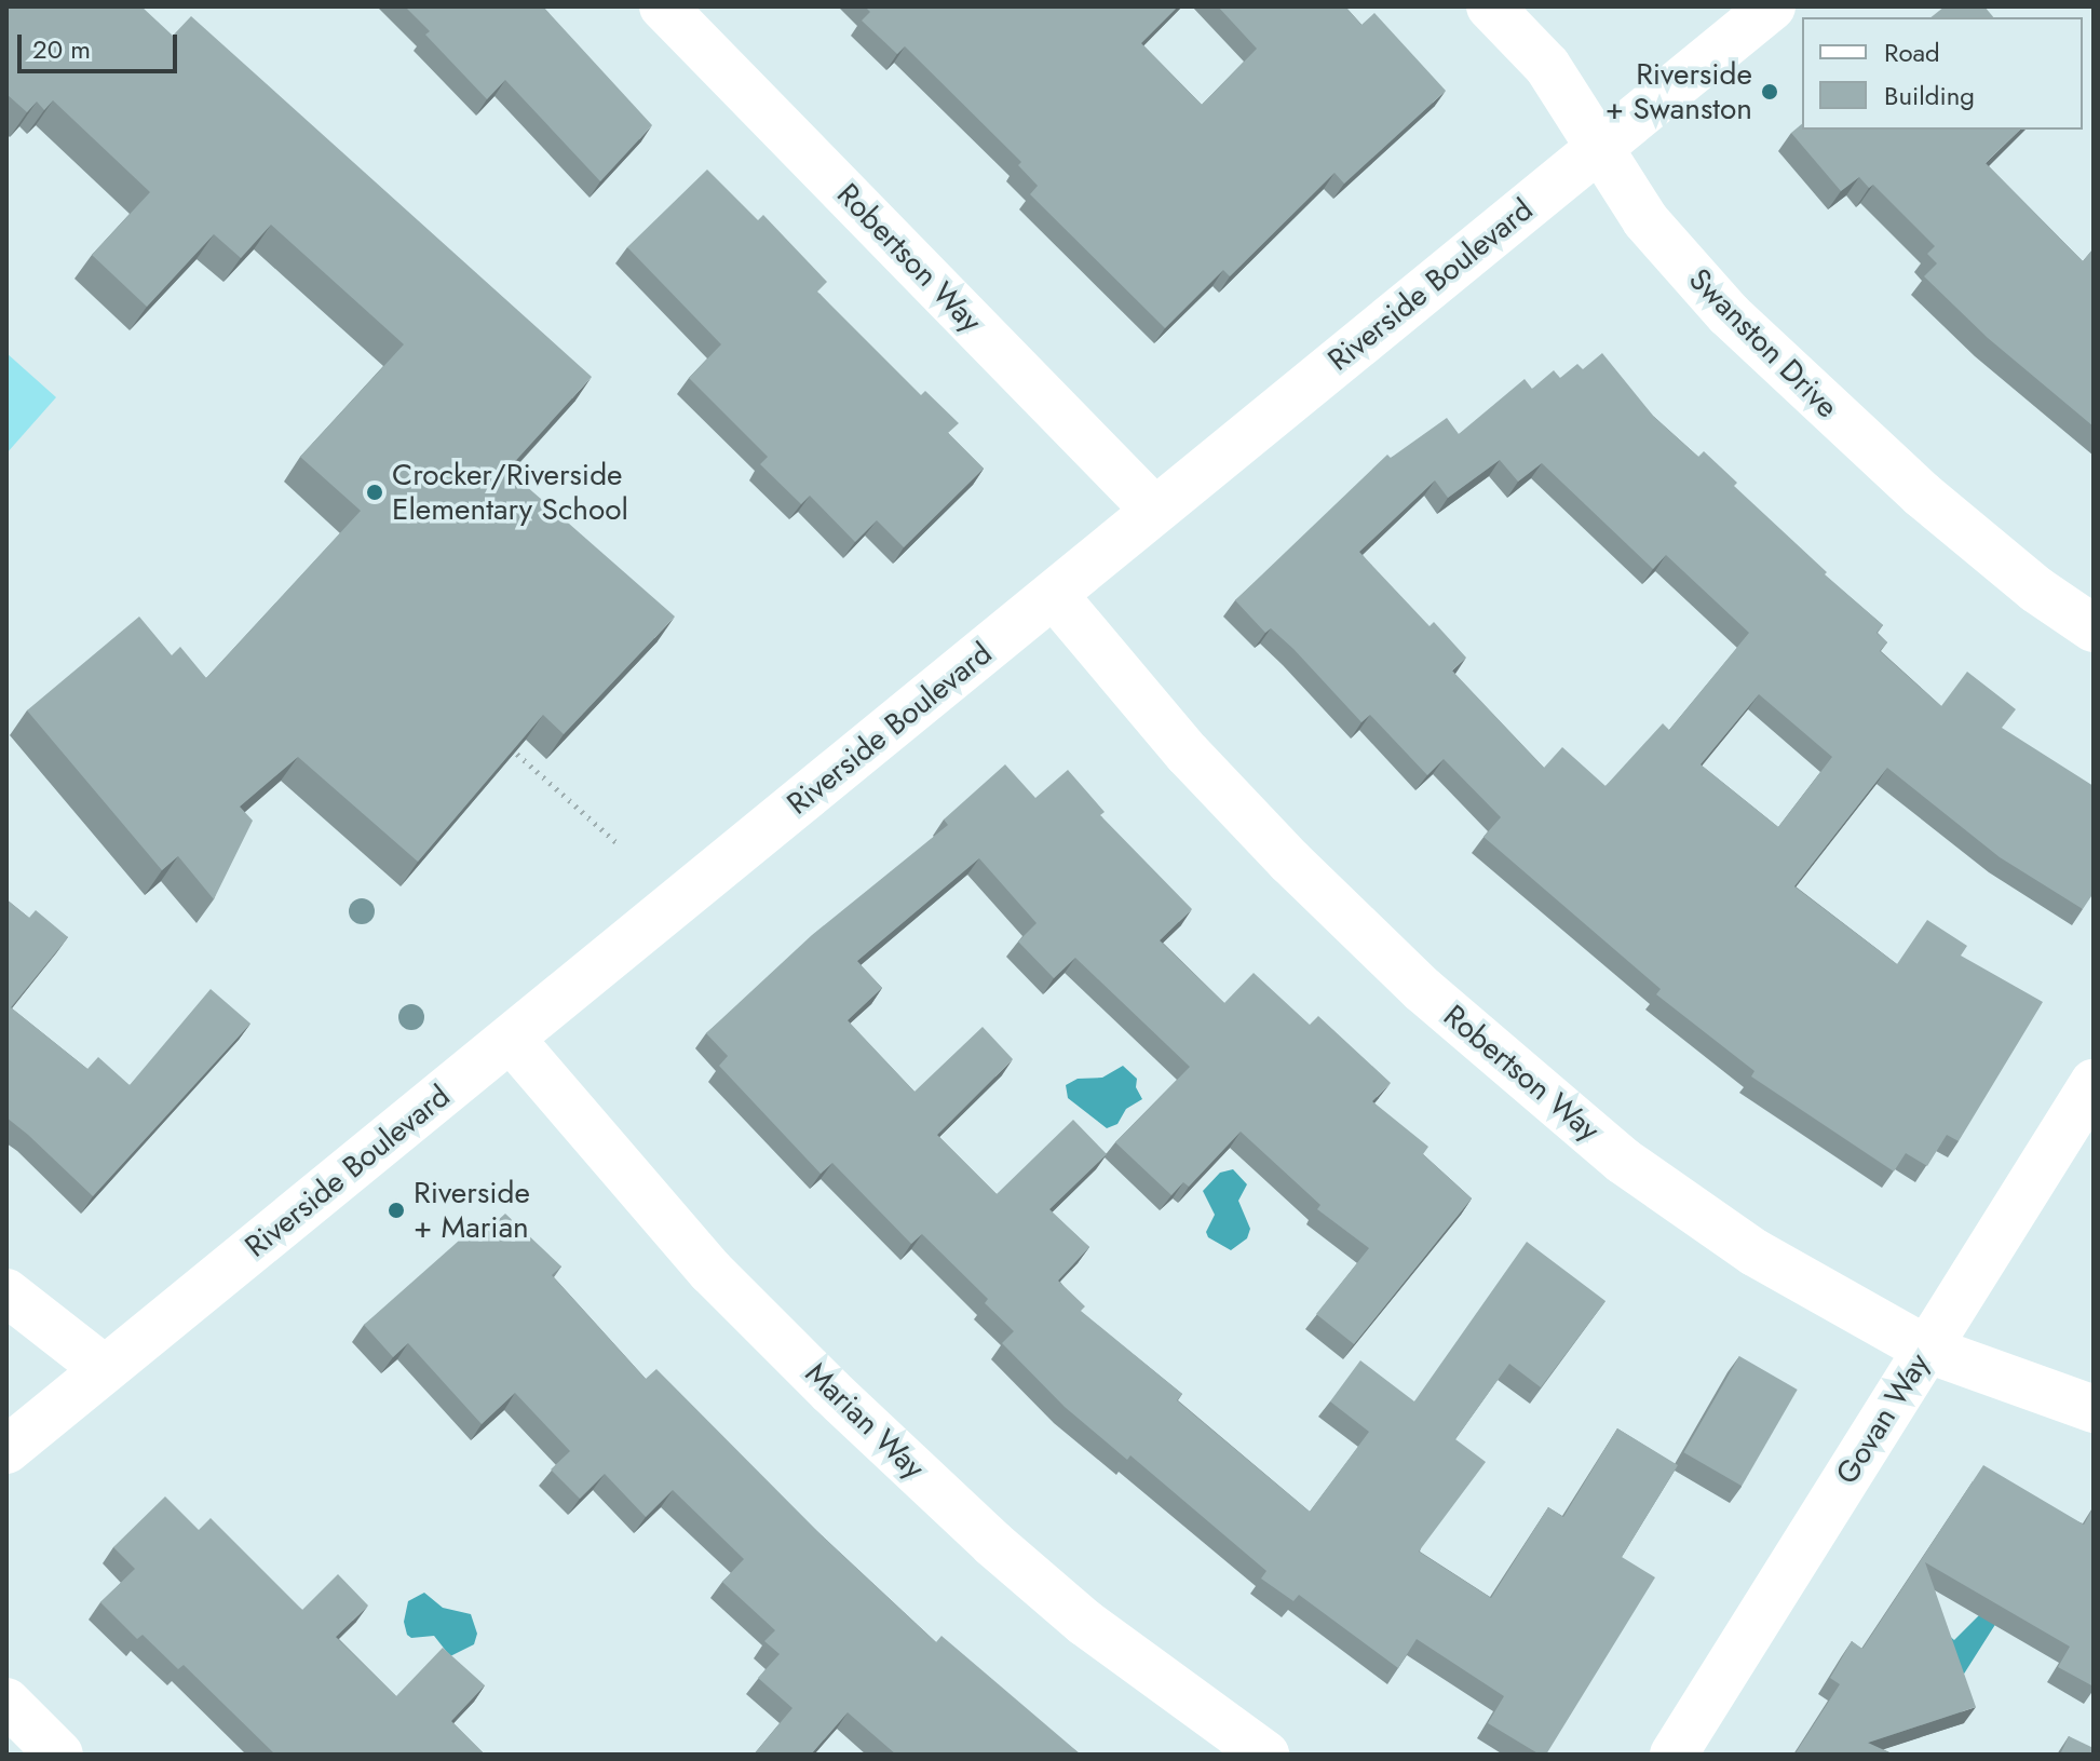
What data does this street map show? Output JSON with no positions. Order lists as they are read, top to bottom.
{
  "streets": {
    "street": [
      "Robertson Way",
      "Riverside Boulevard",
      "Swanston Drive",
      "Govan Way",
      "Marian Way"
    ]
  },
  "crossings": [
    ["Robertson Way", "Riverside Boulevard"],
    ["Robertson Way", "Govan Way"],
    ["Riverside Boulevard", "Swanston Drive"],
    ["Riverside Boulevard", "Marian Way"]
  ],
  "places": ["Riverside + Swanston", "Crocker/Riverside Elementary School", "Riverside + Marian"],
  "legend": ["Road", "Building"],
  "scale_bar": "20 m"
}
